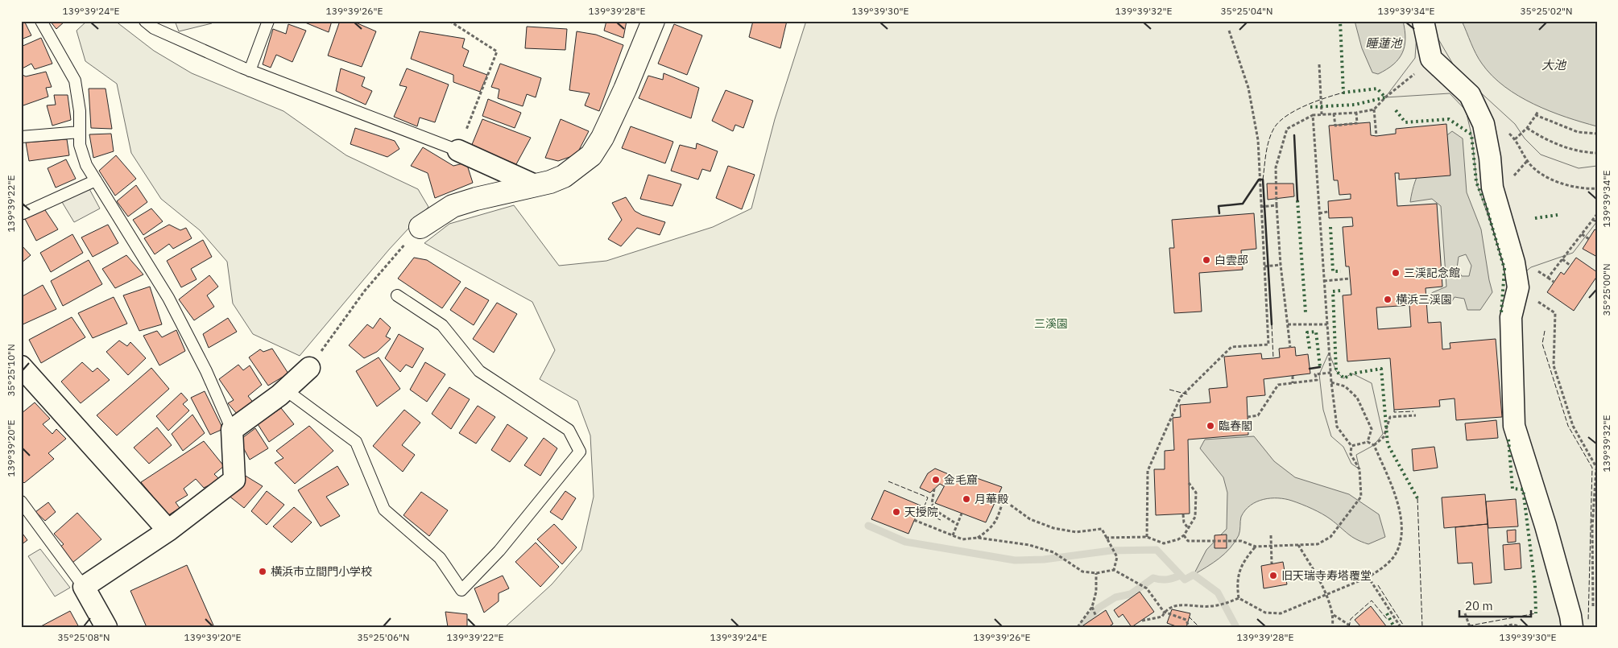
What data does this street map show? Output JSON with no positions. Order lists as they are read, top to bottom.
{
  "water": ["睡蓮池", "大池"],
  "parks": ["三溪園"],
  "places": [
    "白雲邸",
    "三渓記念館",
    "横浜三渓園",
    "臨春閣",
    "金毛窟",
    "月華殿",
    "天授院",
    "横浜市立間門小学校",
    "旧天瑞寺寿塔覆堂"
  ],
  "scale_bar": "20 m",
  "coordinates": [
    "139°39'24\"E",
    "139°39'26\"E",
    "139°39'28\"E",
    "139°39'30\"E",
    "139°39'32\"E",
    "35°25'04\"N",
    "139°39'34\"E",
    "35°25'02\"N",
    "139°39'22\"E",
    "35°25'00\"N",
    "35°25'10\"N",
    "139°39'20\"E",
    "35°25'08\"N",
    "35°25'06\"N"
  ]
}
